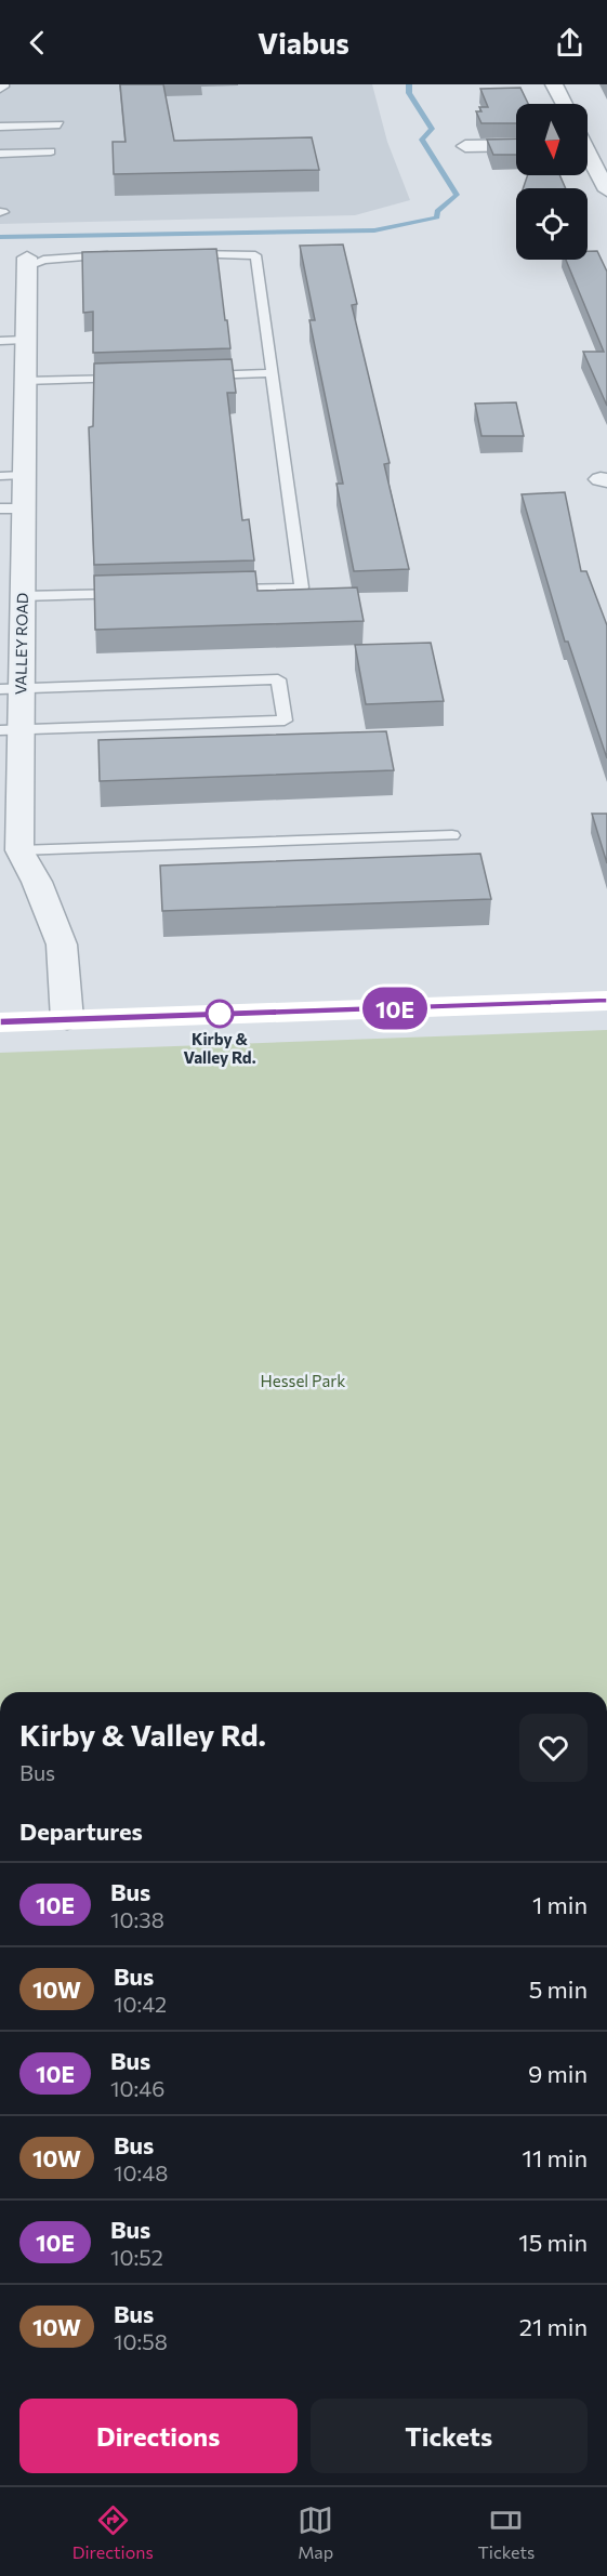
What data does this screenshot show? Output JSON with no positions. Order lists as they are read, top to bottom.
{
  "streets": {
    "street": ["VALLEY ROAD"]
  },
  "parks": ["Hessel Park"],
  "places": ["Kirby & Valley Rd."],
  "lines": ["bus line 10E"],
  "north": "bottom",
  "page": {
    "header": "Viabus",
    "on_map": "10E",
    "heading": [
      ["Kirby & Valley Rd.", "Bus"],
      "Departures"
    ],
    "list": [
      {
        "mark": "10E",
        "name": "Bus",
        "note": "10:38",
        "value": "1 min"
      },
      {
        "mark": "10W",
        "name": "Bus",
        "note": "10:42",
        "value": "5 min"
      },
      {
        "mark": "10E",
        "name": "Bus",
        "note": "10:46",
        "value": "9 min"
      },
      {
        "mark": "10W",
        "name": "Bus",
        "note": "10:48",
        "value": "11 min"
      },
      {
        "mark": "10E",
        "name": "Bus",
        "note": "10:52",
        "value": "15 min"
      },
      {
        "mark": "10W",
        "name": "Bus",
        "note": "10:58",
        "value": "21 min"
      }
    ],
    "buttons": ["Directions", "Tickets"],
    "tabs": ["Directions", "Map", "Tickets"]
  }
}
